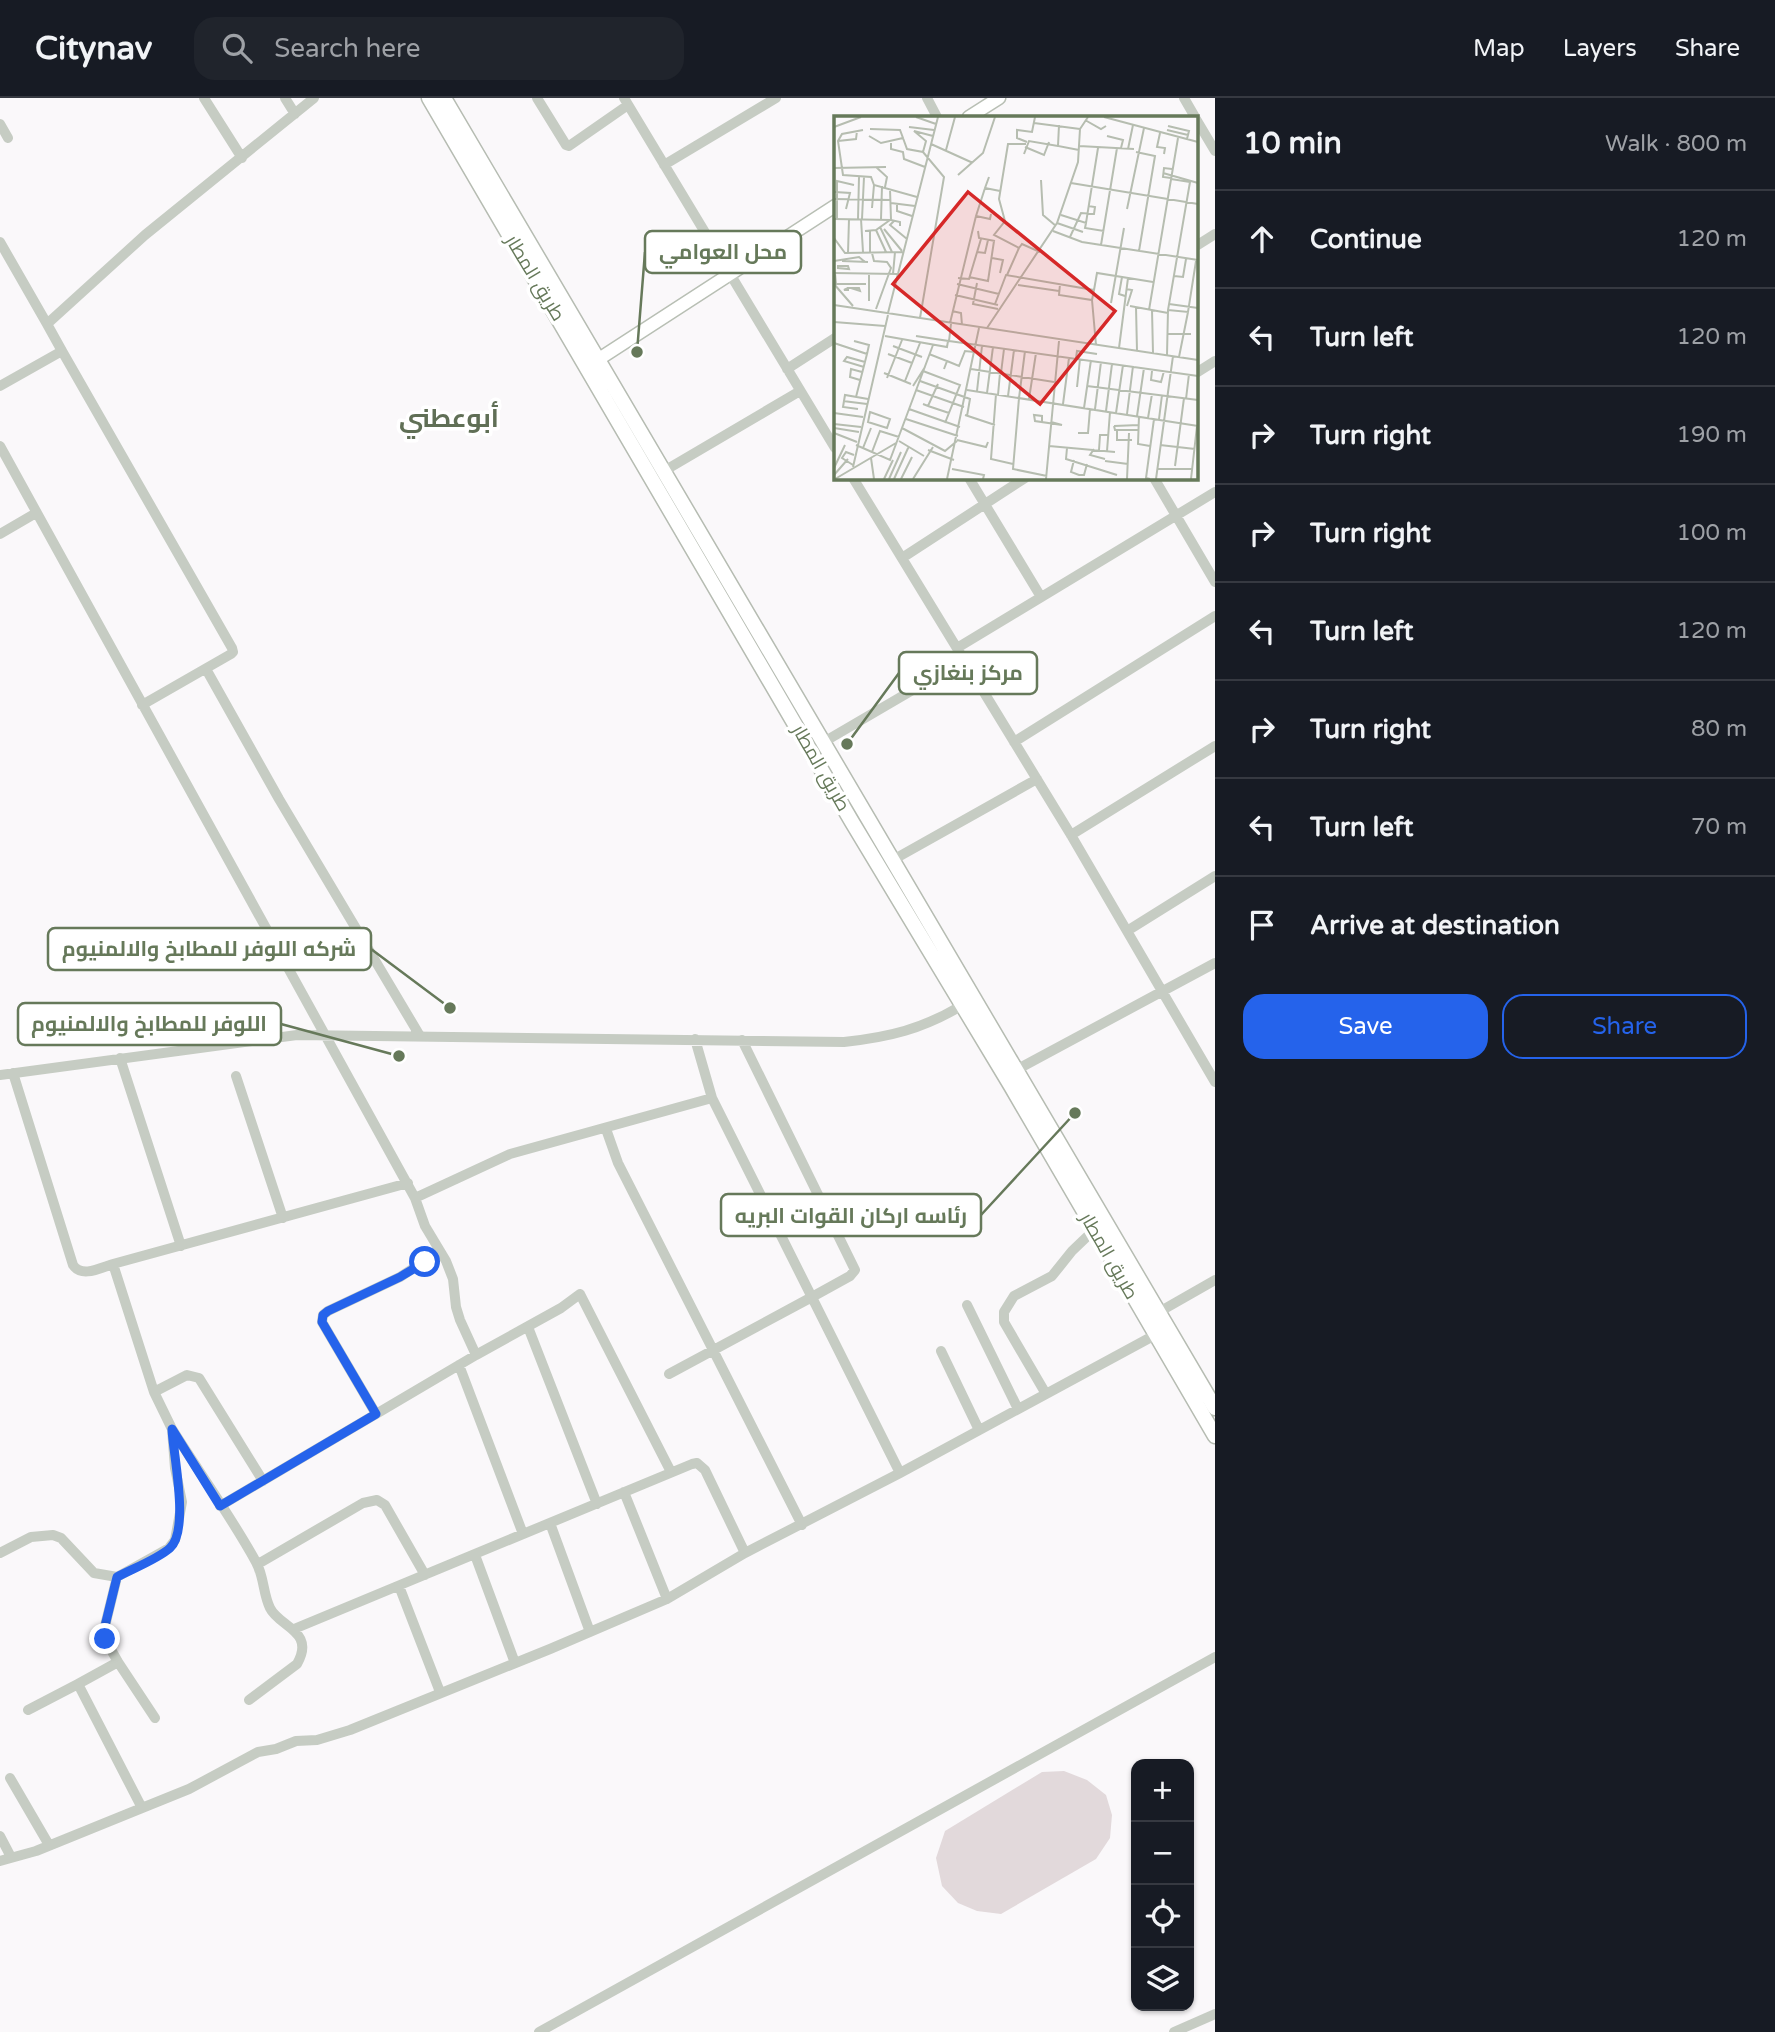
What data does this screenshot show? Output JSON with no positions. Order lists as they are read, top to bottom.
{
  "streets": {
    "highway": ["طريق المطار"]
  },
  "districts": ["أبوعطني"],
  "places": [
    "محل العوامي",
    "مركز بنغازي",
    "شركه اللوفر للمطابخ والالمنيوم",
    "اللوفر للمطابخ والالمنيوم",
    "رئاسه اركان القوات البريه"
  ],
  "page": {
    "header": "Citynav",
    "search": "Search here",
    "nav": ["Map", "Layers", "Share"],
    "heading": ["10 min", "Walk · 800 m"],
    "list": [
      ["Continue", "120 m"],
      ["Turn left", "120 m"],
      ["Turn right", "190 m"],
      ["Turn right", "100 m"],
      ["Turn left", "120 m"],
      ["Turn right", "80 m"],
      ["Turn left", "70 m"],
      "Arrive at destination"
    ],
    "buttons": ["Save", "Share"],
    "map_buttons": ["+", "−"]
  }
}
